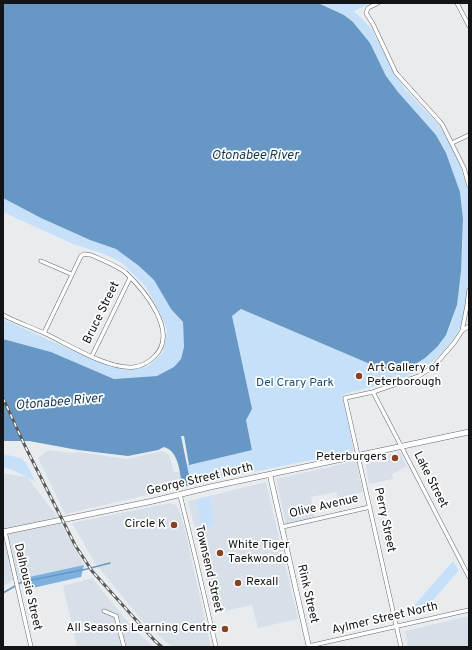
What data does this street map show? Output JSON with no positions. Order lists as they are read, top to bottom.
{
  "streets": {
    "main road": ["George Street North"],
    "street": [
      "Bruce Street",
      "Lake Street",
      "Olive Avenue",
      "Perry Street",
      "Townsend Street",
      "Dalhousie Street",
      "Rink Street",
      "Aylmer Street North"
    ]
  },
  "crossings": [
    ["George Street North", "Lake Street"],
    ["George Street North", "Perry Street"],
    ["George Street North", "Townsend Street"],
    ["George Street North", "Dalhousie Street"],
    ["George Street North", "Rink Street"],
    ["Lake Street", "Perry Street"],
    ["Olive Avenue", "Perry Street"],
    ["Olive Avenue", "Rink Street"],
    ["Perry Street", "Aylmer Street North"],
    ["Rink Street", "Aylmer Street North"]
  ],
  "water": ["Otonabee River"],
  "parks": ["Del Crary Park"],
  "places": [
    "Art Gallery of Peterborough",
    "Peterburgers",
    "Circle K",
    "White Tiger Taekwondo",
    "Rexall",
    "All Seasons Learning Centre"
  ]
}
